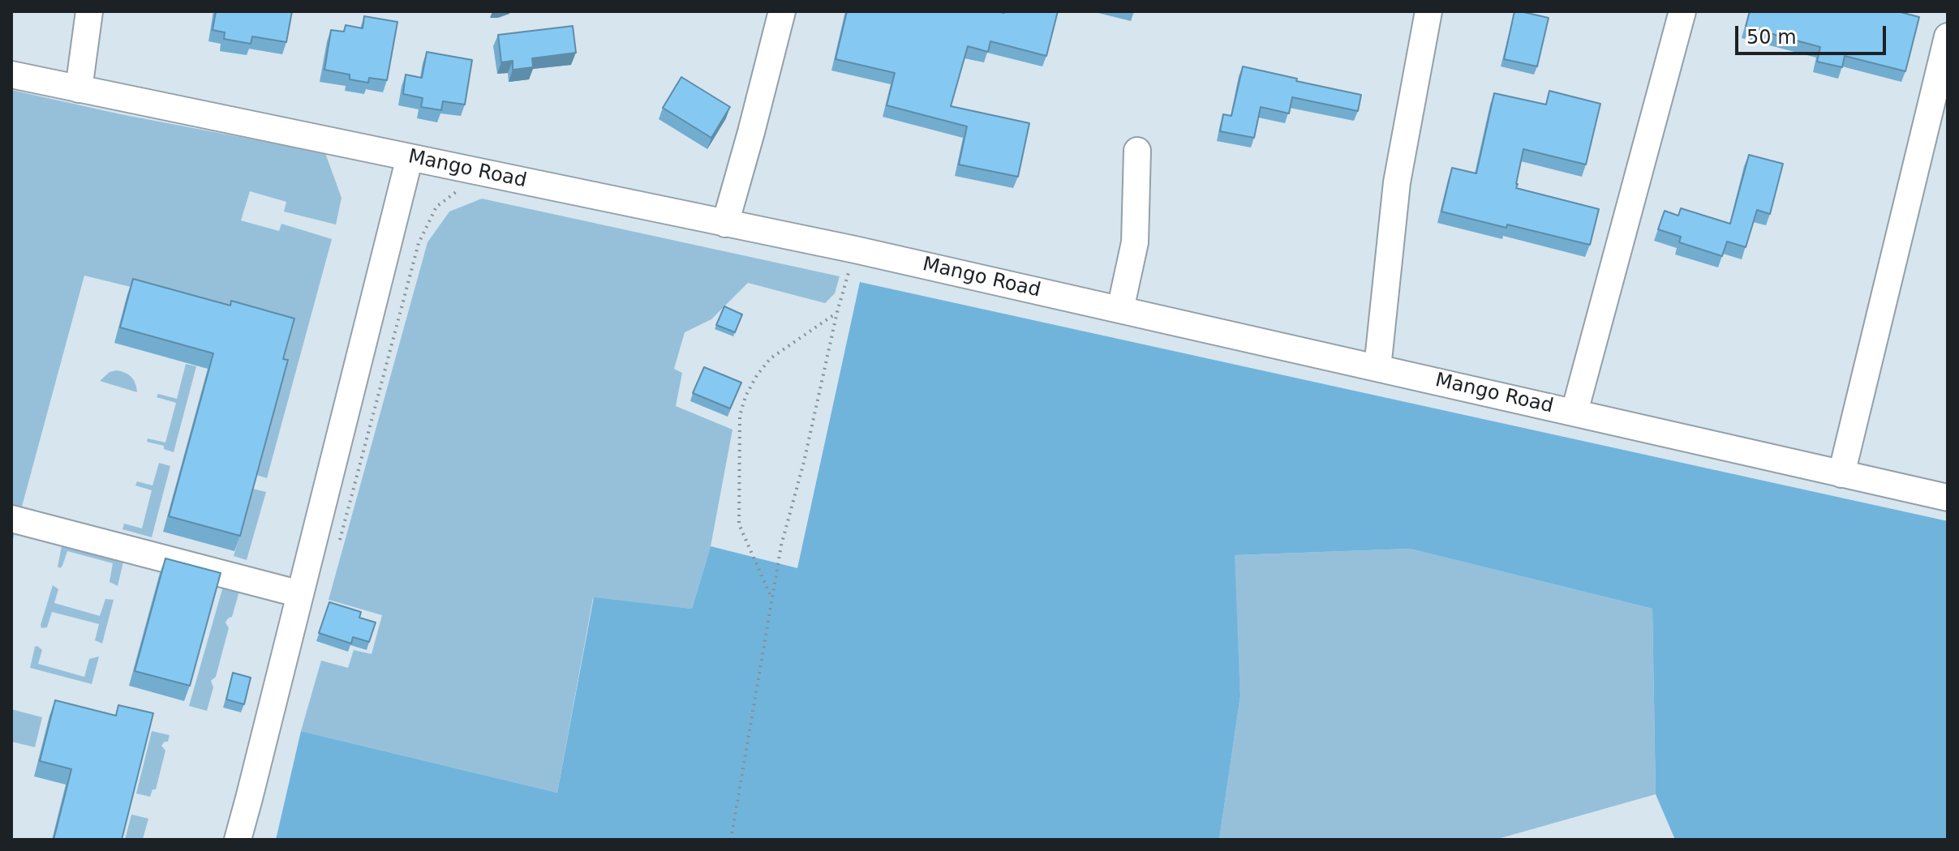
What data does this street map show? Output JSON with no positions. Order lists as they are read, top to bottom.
{
  "streets": {
    "street": ["Mango Road"]
  },
  "scale_bar": "50 m"
}
